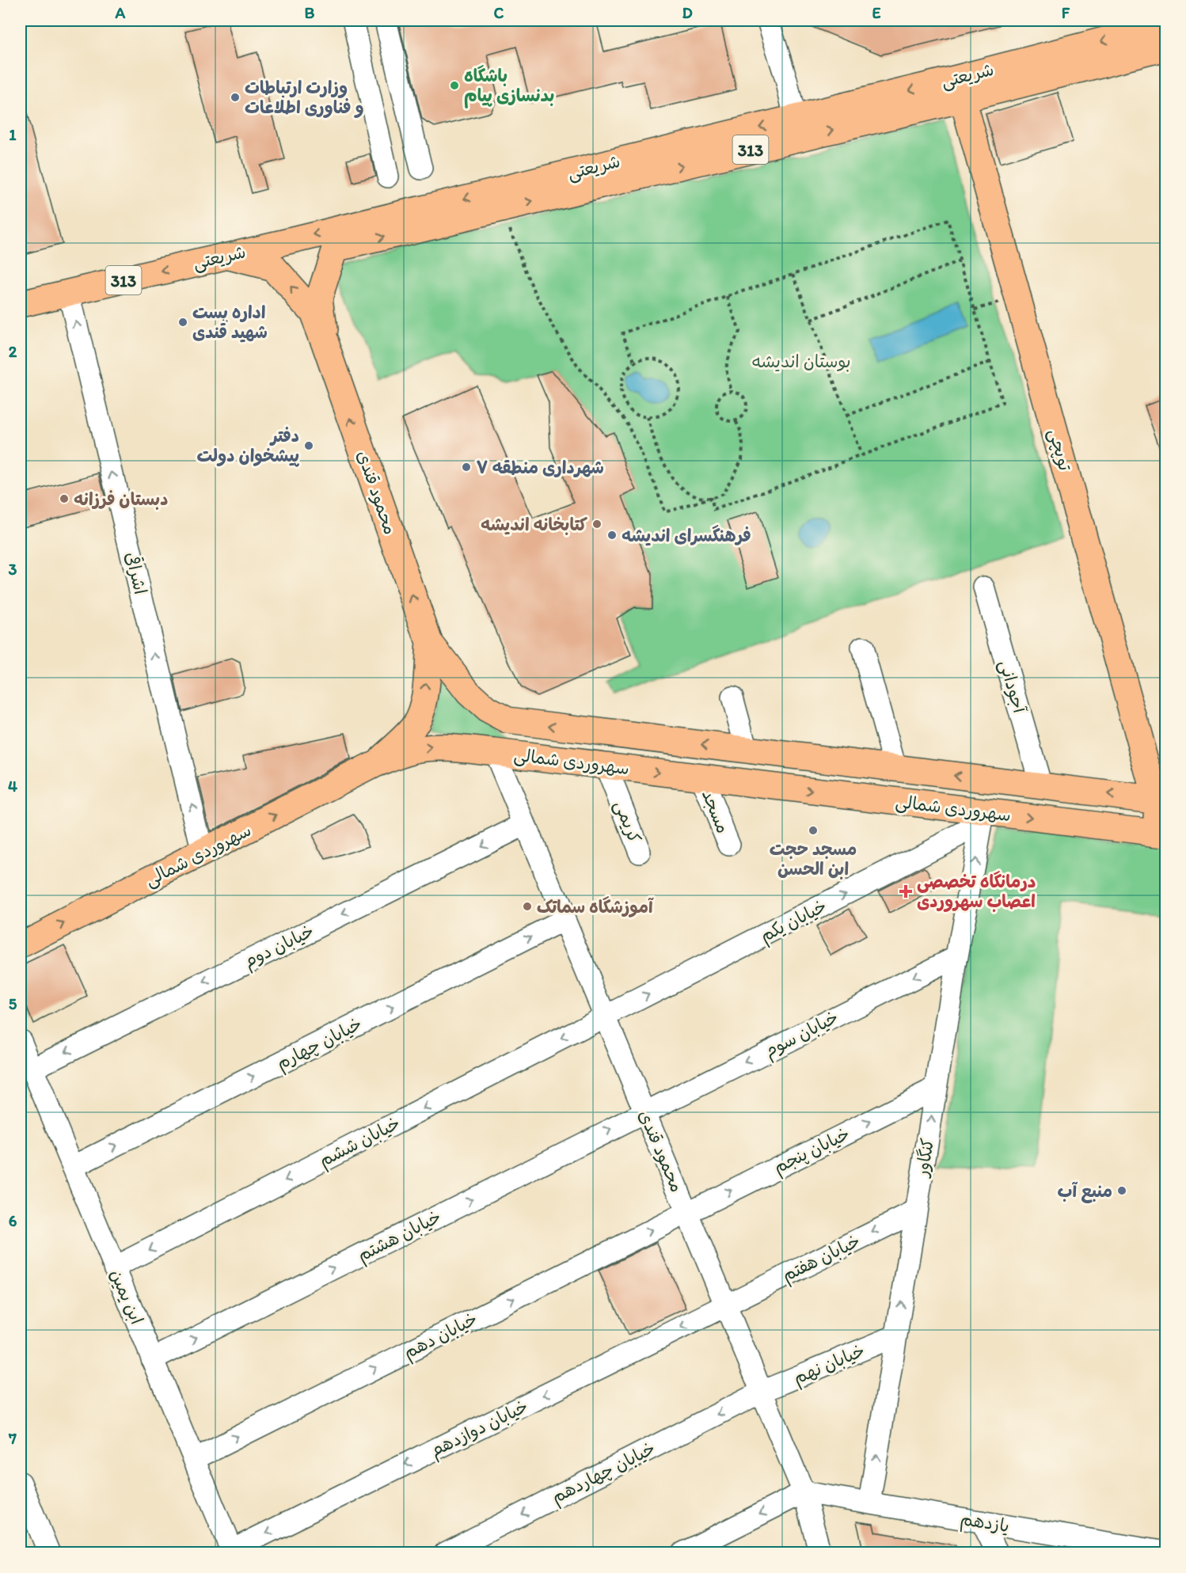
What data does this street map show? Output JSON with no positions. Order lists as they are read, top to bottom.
{
  "streets": {
    "main road": [
      "شریعتی",
      "313",
      "توپچی",
      "محمود قندی",
      "سهروردی شمالی"
    ],
    "street": [
      "اشراقی",
      "آجودانی",
      "مسجد",
      "کریمی",
      "خیابان یکم",
      "خیابان دوم",
      "خیابان سوم",
      "خیابان چهارم",
      "خیابان ششم",
      "خیابان پنجم",
      "کنگاور",
      "خیابان هشتم",
      "خیابان هفتم",
      "ابن یمین",
      "خیابان دهم",
      "خیابان نهم",
      "خیابان دوازدهم",
      "خیابان چهاردهم",
      "یازدهم"
    ]
  },
  "crossings": [
    ["شریعتی", "توپچی"],
    ["شریعتی", "محمود قندی"],
    ["شریعتی", "اشراقی"],
    ["توپچی", "سهروردی شمالی"],
    ["محمود قندی", "سهروردی شمالی"],
    ["محمود قندی", "خیابان یکم"],
    ["محمود قندی", "خیابان دوم"],
    ["محمود قندی", "خیابان سوم"],
    ["محمود قندی", "خیابان چهارم"],
    ["محمود قندی", "خیابان ششم"],
    ["محمود قندی", "خیابان پنجم"],
    ["محمود قندی", "خیابان هشتم"],
    ["محمود قندی", "خیابان هفتم"],
    ["محمود قندی", "خیابان دهم"],
    ["محمود قندی", "خیابان نهم"],
    ["محمود قندی", "خیابان دوازدهم"],
    ["محمود قندی", "خیابان چهاردهم"],
    ["محمود قندی", "یازدهم"],
    ["اشراقی", "سهروردی شمالی"],
    ["آجودانی", "سهروردی شمالی"],
    ["سهروردی شمالی", "مسجد"],
    ["سهروردی شمالی", "کریمی"],
    ["سهروردی شمالی", "خیابان یکم"],
    ["سهروردی شمالی", "کنگاور"],
    ["خیابان یکم", "خیابان ششم"],
    ["خیابان یکم", "کنگاور"],
    ["خیابان دوم", "ابن یمین"],
    ["خیابان سوم", "کنگاور"],
    ["خیابان سوم", "خیابان هشتم"],
    ["خیابان چهارم", "ابن یمین"],
    ["خیابان ششم", "ابن یمین"],
    ["خیابان پنجم", "کنگاور"],
    ["خیابان پنجم", "خیابان دهم"],
    ["کنگاور", "خیابان هفتم"],
    ["کنگاور", "خیابان نهم"],
    ["کنگاور", "یازدهم"],
    ["خیابان هشتم", "ابن یمین"],
    ["خیابان هفتم", "خیابان دوازدهم"],
    ["ابن یمین", "خیابان دهم"],
    ["ابن یمین", "خیابان دوازدهم"],
    ["خیابان نهم", "خیابان چهاردهم"]
  ],
  "one_way": [
    "اشراقی",
    "خیابان یکم",
    "خیابان دوم",
    "خیابان سوم",
    "خیابان چهارم",
    "خیابان ششم",
    "خیابان پنجم",
    "کنگاور",
    "خیابان هشتم",
    "خیابان هفتم",
    "خیابان دهم",
    "خیابان دوازدهم"
  ],
  "parks": ["بوستان اندیشه"],
  "places": {
    "other": [
      "باشگاه بدنسازی پیام",
      "وزارت ارتباطات و فناوری اطلاعات",
      "اداره پست شهید قندی",
      "دفتر پیشخوان دولت",
      "شهرداری منطقه ۷",
      "دبستان فرزانه",
      "کتابخانه اندیشه",
      "فرهنگسرای اندیشه",
      "مسجد حجت ابن الحسن",
      "آموزشگاه سماتک",
      "منبع آب"
    ],
    "health": ["درمانگاه تخصصی اعصاب سهروردی"]
  },
  "grid": {
    "columns": [
      "A",
      "B",
      "C",
      "D",
      "E",
      "F"
    ],
    "rows": [
      "1",
      "2",
      "3",
      "4",
      "5",
      "6",
      "7"
    ]
  }
}
